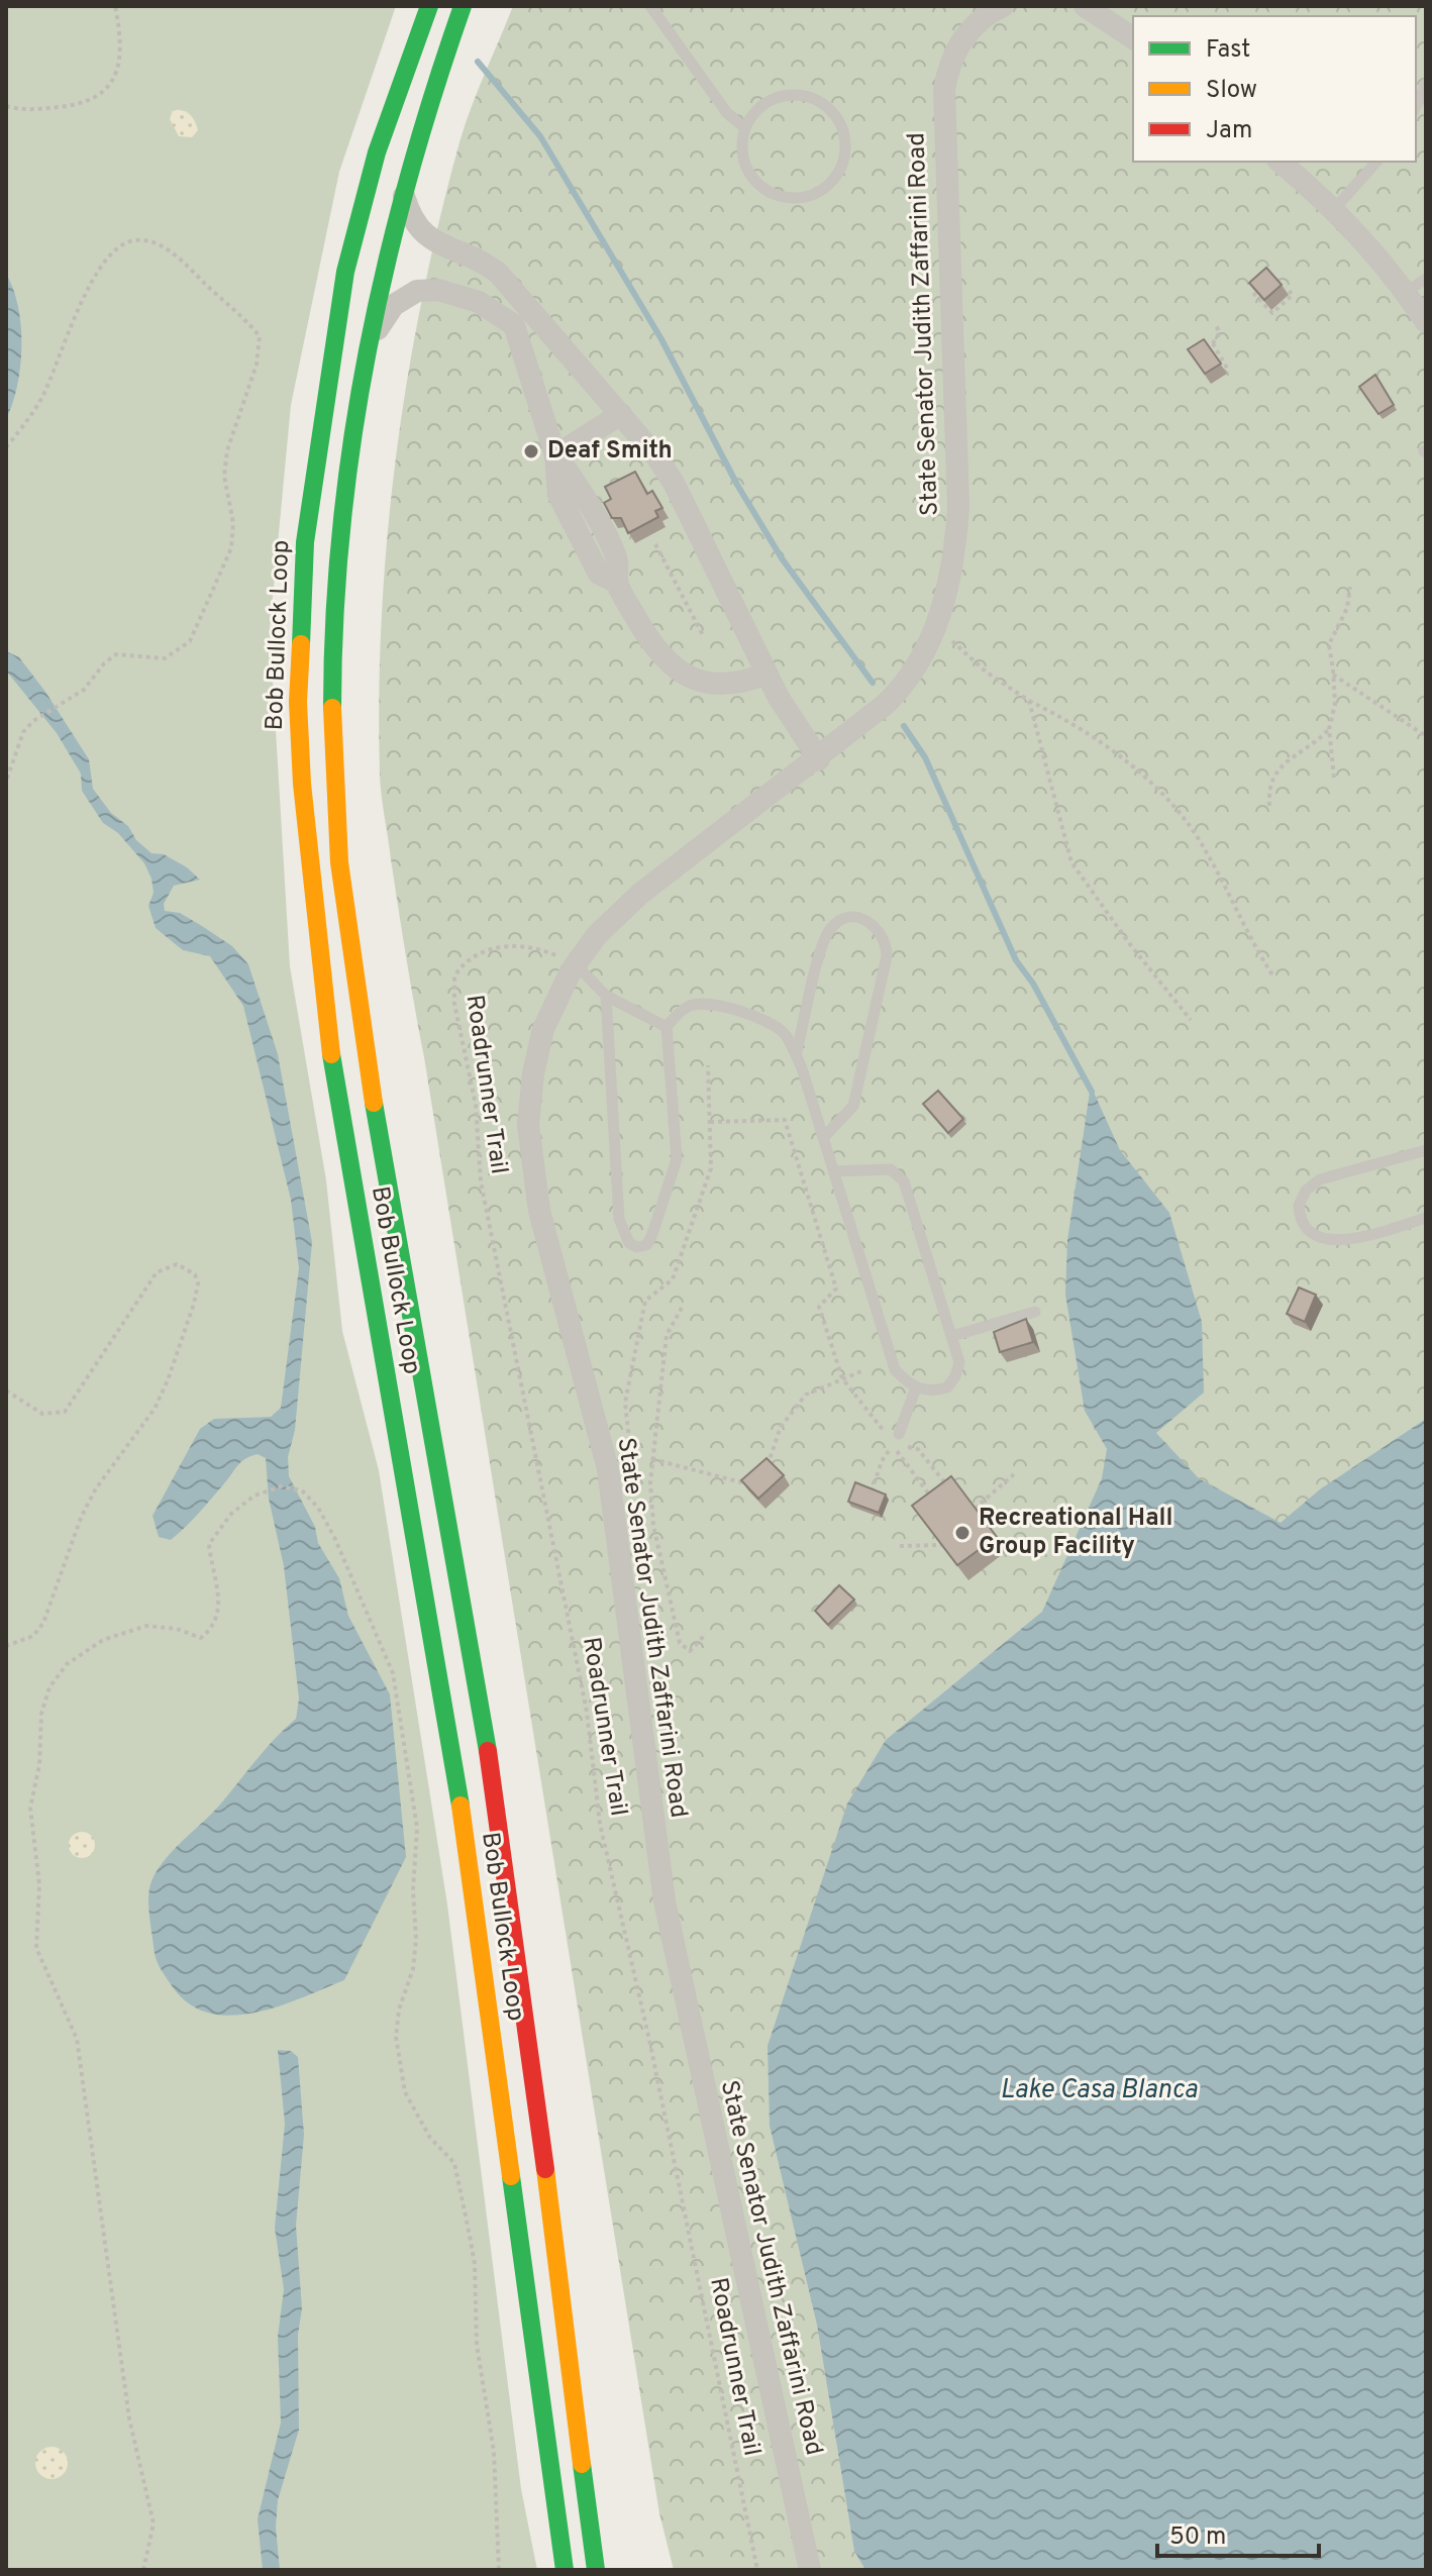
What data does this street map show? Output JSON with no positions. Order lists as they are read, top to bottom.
{
  "streets": {
    "highway": ["Bob Bullock Loop"],
    "street": ["State Senator Judith Zaffarini Road"],
    "path": ["Roadrunner Trail"]
  },
  "crossings": [
    ["State Senator Judith Zaffarini Road", "Roadrunner Trail"]
  ],
  "water": ["Lake Casa Blanca"],
  "places": ["Deaf Smith", "Recreational Hall Group Facility"],
  "legend": ["Fast", "Slow", "Jam"],
  "scale_bar": "50 m"
}
